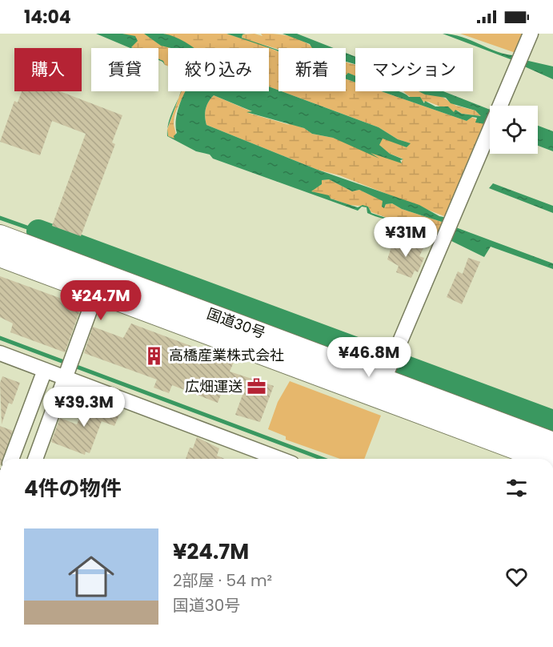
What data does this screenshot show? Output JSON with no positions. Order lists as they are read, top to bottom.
{
  "streets": {
    "highway": ["国道30号"]
  },
  "places": {
    "building": ["高橋産業株式会社"],
    "office": ["広畑運送"]
  },
  "page": {
    "status": "14:04",
    "chip": [
      "購入",
      "賃貸",
      "絞り込み",
      "新着",
      "マンション"
    ],
    "price": [
      "¥31M",
      "¥24.7M",
      "¥46.8M",
      "¥39.3M"
    ],
    "heading": "4件の物件",
    "list": [
      {
        "name": "¥24.7M",
        "note": "2部屋 · 54 m² · 国道30号"
      }
    ]
  }
}
